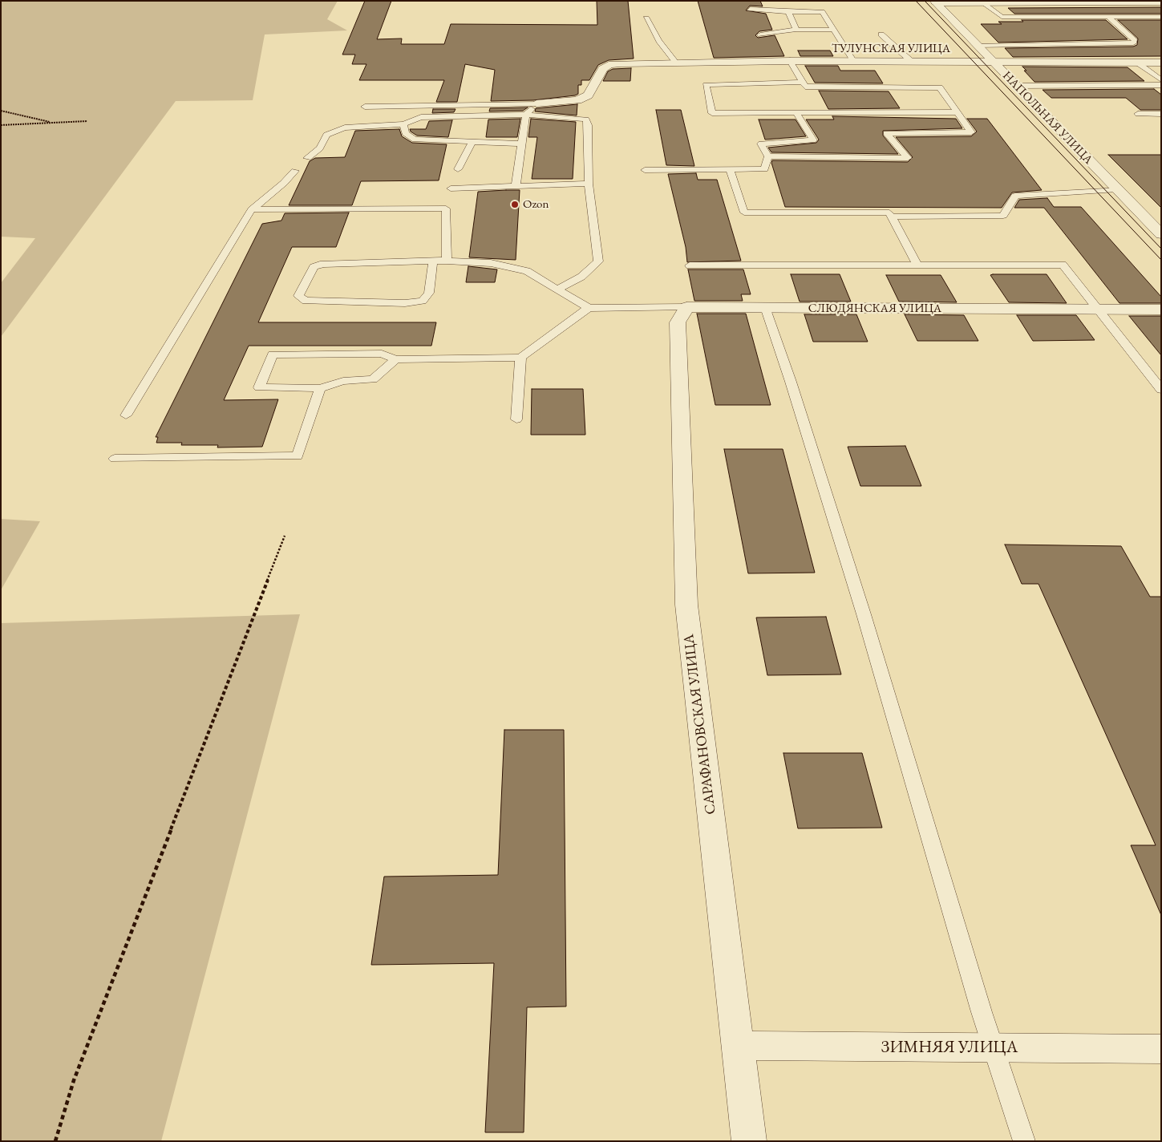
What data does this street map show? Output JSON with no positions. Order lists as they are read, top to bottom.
{
  "streets": {
    "street": [
      "ТУЛУНСКАЯ УЛИЦА",
      "НАПОЛЬНАЯ УЛИЦА",
      "СЛЮДЯНСКАЯ УЛИЦА",
      "САРАФАНОВСКАЯ УЛИЦА",
      "ЗИМНЯЯ УЛИЦА"
    ]
  },
  "crossings": [
    ["ТУЛУНСКАЯ УЛИЦА", "НАПОЛЬНАЯ УЛИЦА"],
    ["СЛЮДЯНСКАЯ УЛИЦА", "САРАФАНОВСКАЯ УЛИЦА"],
    ["САРАФАНОВСКАЯ УЛИЦА", "ЗИМНЯЯ УЛИЦА"]
  ],
  "places": ["Ozon"]
}
